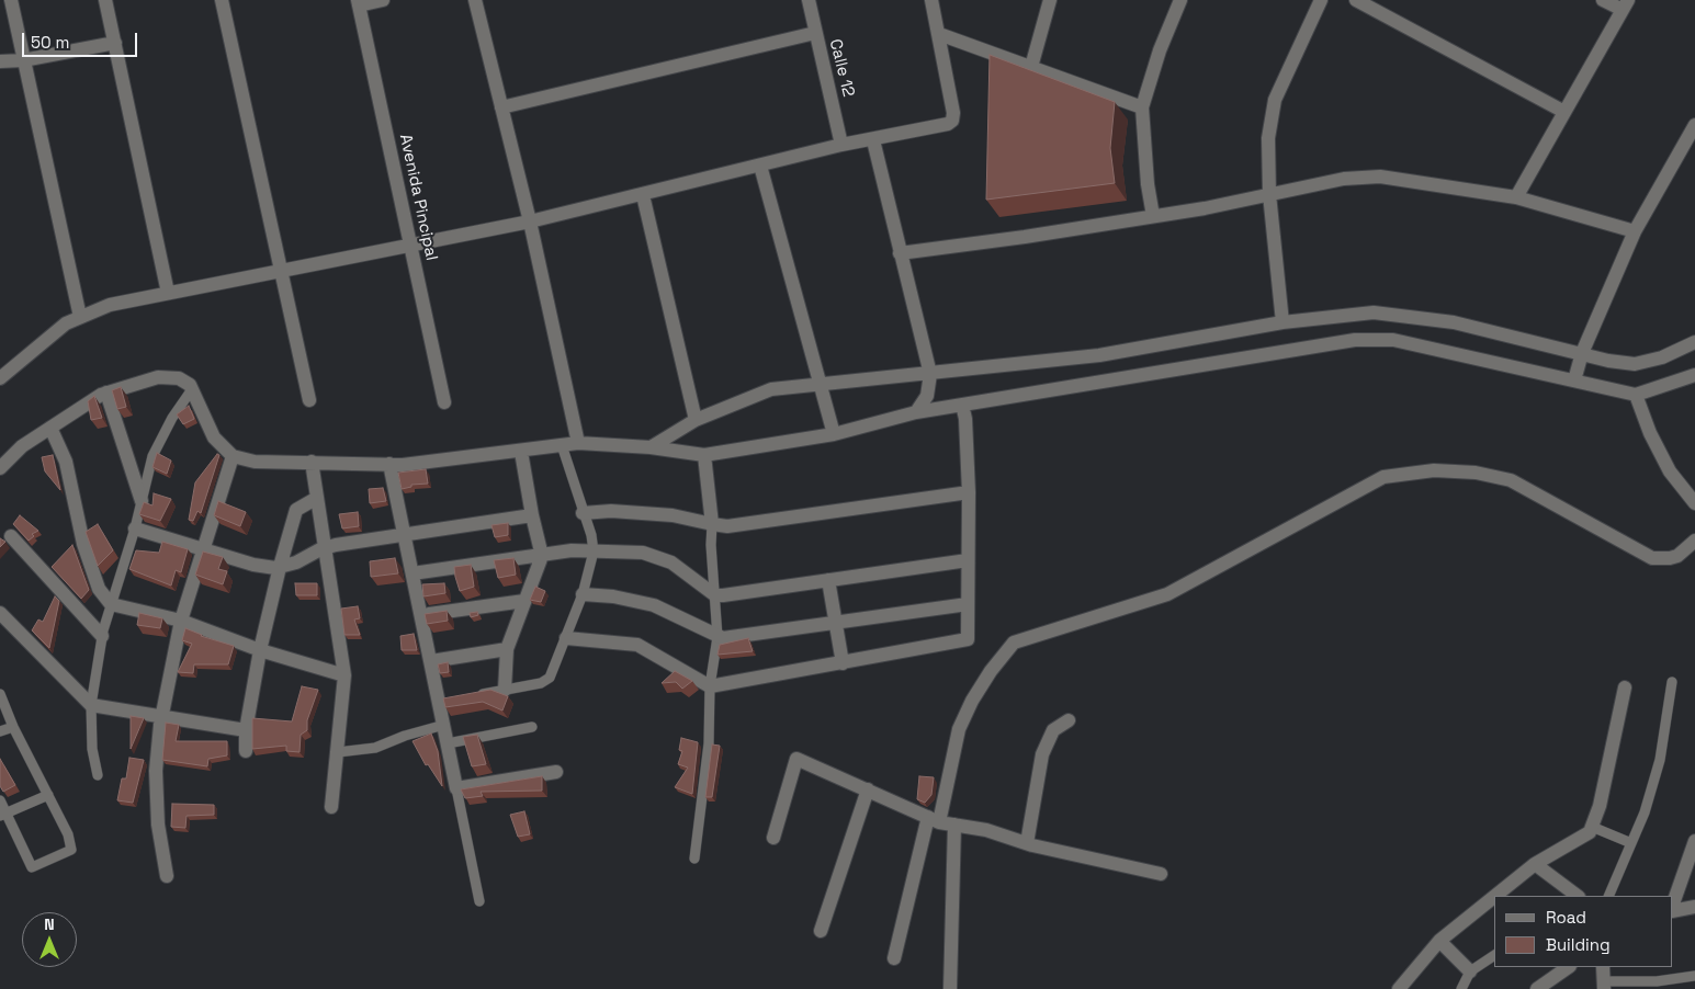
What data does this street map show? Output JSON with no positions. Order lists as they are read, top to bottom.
{
  "streets": {
    "street": ["Calle 12", "Avenida Pincipal"]
  },
  "legend": ["Road", "Building"],
  "scale_bar": "50 m",
  "north": "top"
}
